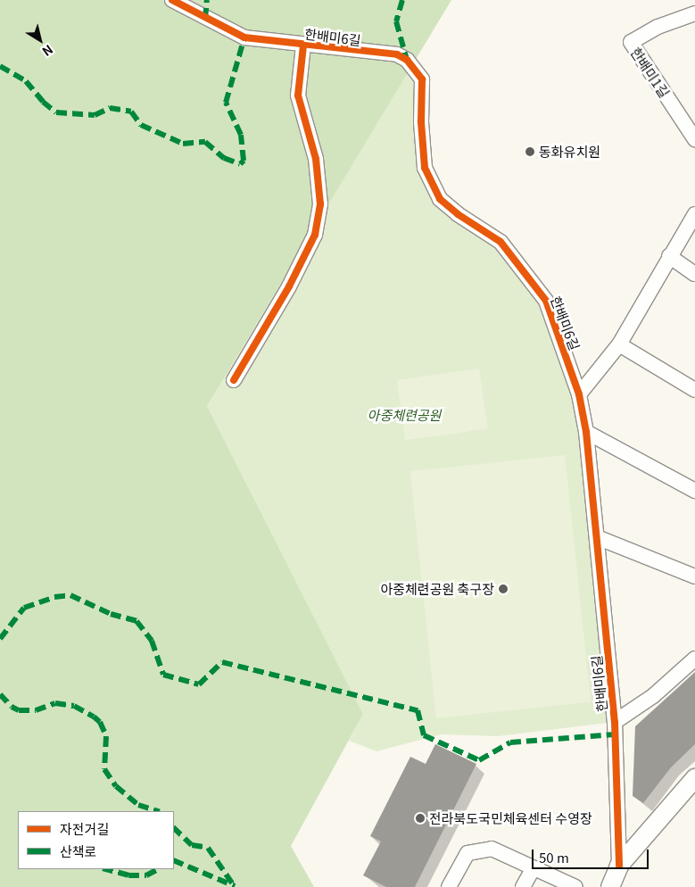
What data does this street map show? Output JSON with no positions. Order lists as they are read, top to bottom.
{
  "streets": {
    "street": ["한배미6길", "한배미1길"]
  },
  "parks": ["아중체련공원"],
  "places": ["동화유치원", "아중체련공원 축구장", "전라북도국민체육센터 수영장"],
  "legend": ["자전거길", "산책로"],
  "scale_bar": "50 m",
  "north": "bottom right"
}
